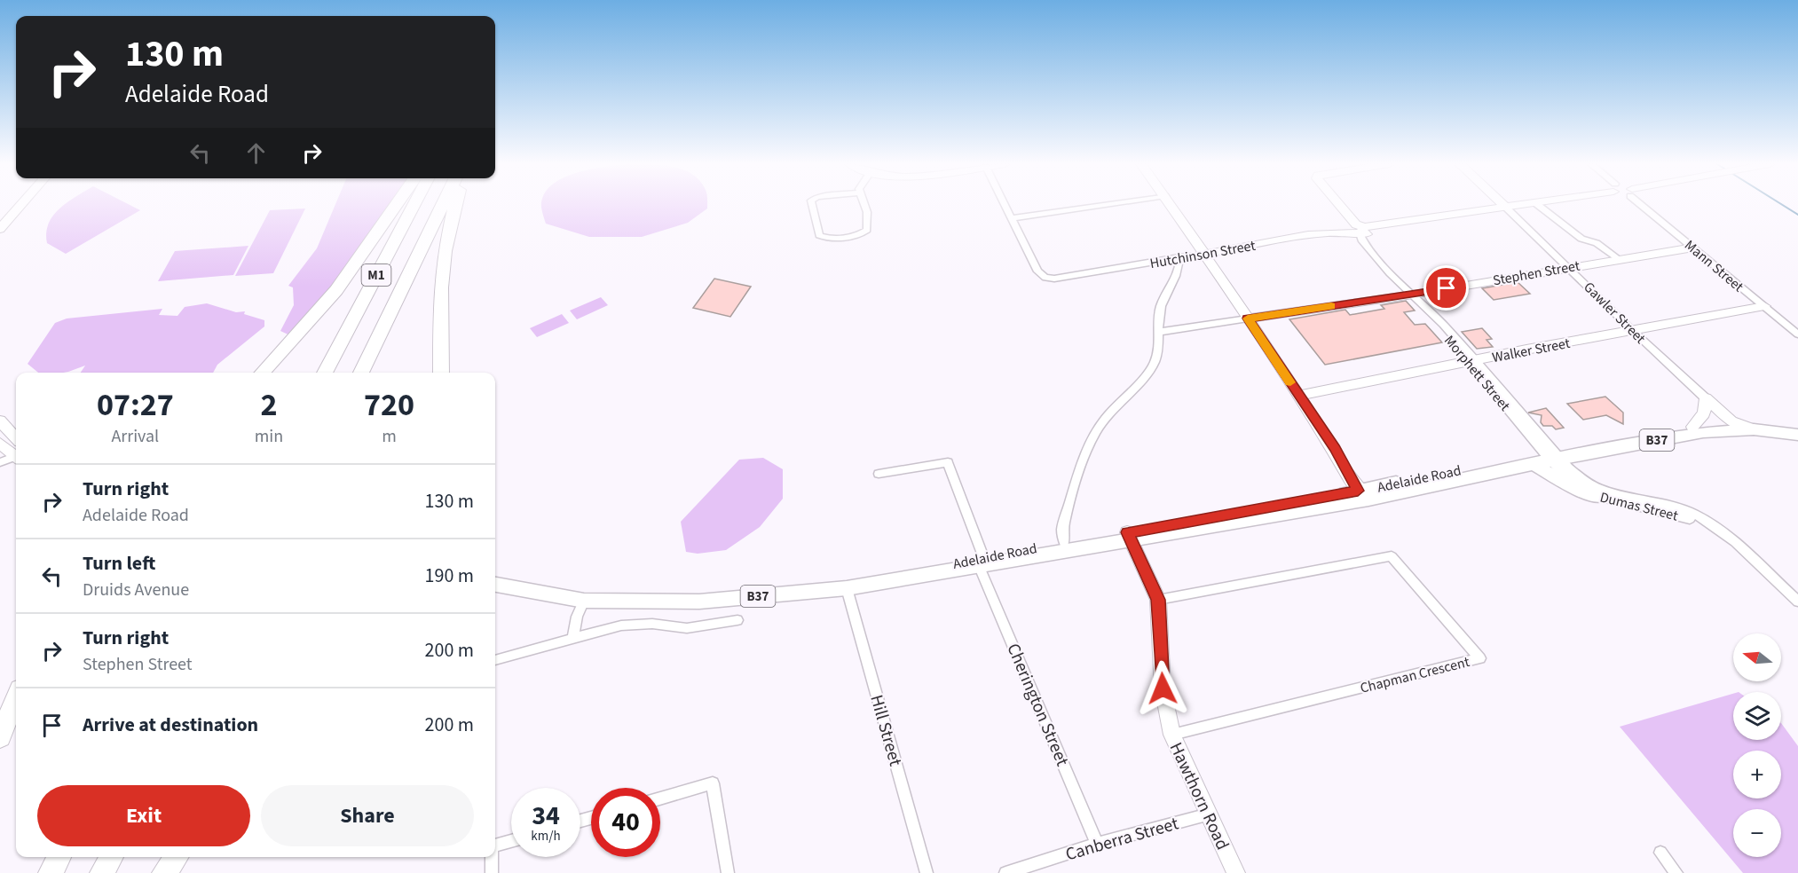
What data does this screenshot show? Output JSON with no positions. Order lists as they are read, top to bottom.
{
  "streets": {
    "highway": ["M1"],
    "main road": ["B37", "Adelaide Road"],
    "street": [
      "Hutchinson Street",
      "Mann Street",
      "Stephen Street",
      "Gawler Street",
      "Walker Street",
      "Morphett Street",
      "Dumas Street",
      "Chapman Crescent",
      "Cherington Street",
      "Hill Street",
      "Hawthorn Road",
      "Canberra Street"
    ]
  },
  "crossings": [
    ["Hutchinson Street", "Gawler Street"],
    ["Hutchinson Street", "Morphett Street"],
    ["Mann Street", "Stephen Street"],
    ["Mann Street", "Walker Street"],
    ["Stephen Street", "Gawler Street"],
    ["Stephen Street", "Morphett Street"],
    ["Gawler Street", "Walker Street"],
    ["Gawler Street", "Adelaide Road"],
    ["Walker Street", "Morphett Street"],
    ["Morphett Street", "Adelaide Road"],
    ["Morphett Street", "Dumas Street"],
    ["Adelaide Road", "Dumas Street"],
    ["Adelaide Road", "Cherington Street"],
    ["Adelaide Road", "Hill Street"],
    ["Adelaide Road", "Hawthorn Road"],
    ["Chapman Crescent", "Hawthorn Road"],
    ["Cherington Street", "Canberra Street"],
    ["Hawthorn Road", "Canberra Street"]
  ],
  "north": "left",
  "page": {
    "turn": ["130 m", "Adelaide Road"],
    "eta": [
      "07:27",
      "Arrival",
      "2",
      "min",
      "720",
      "m"
    ],
    "list": [
      {
        "name": "Turn right",
        "note": "Adelaide Road",
        "value": "130 m"
      },
      {
        "name": "Turn left",
        "note": "Druids Avenue",
        "value": "190 m"
      },
      {
        "name": "Turn right",
        "note": "Stephen Street",
        "value": "200 m"
      },
      {
        "name": "Arrive at destination",
        "value": "200 m"
      }
    ],
    "map_buttons": ["+", "−"],
    "buttons": ["Exit", "Share"],
    "speed": "34 km/h",
    "limit": "40"
  }
}
